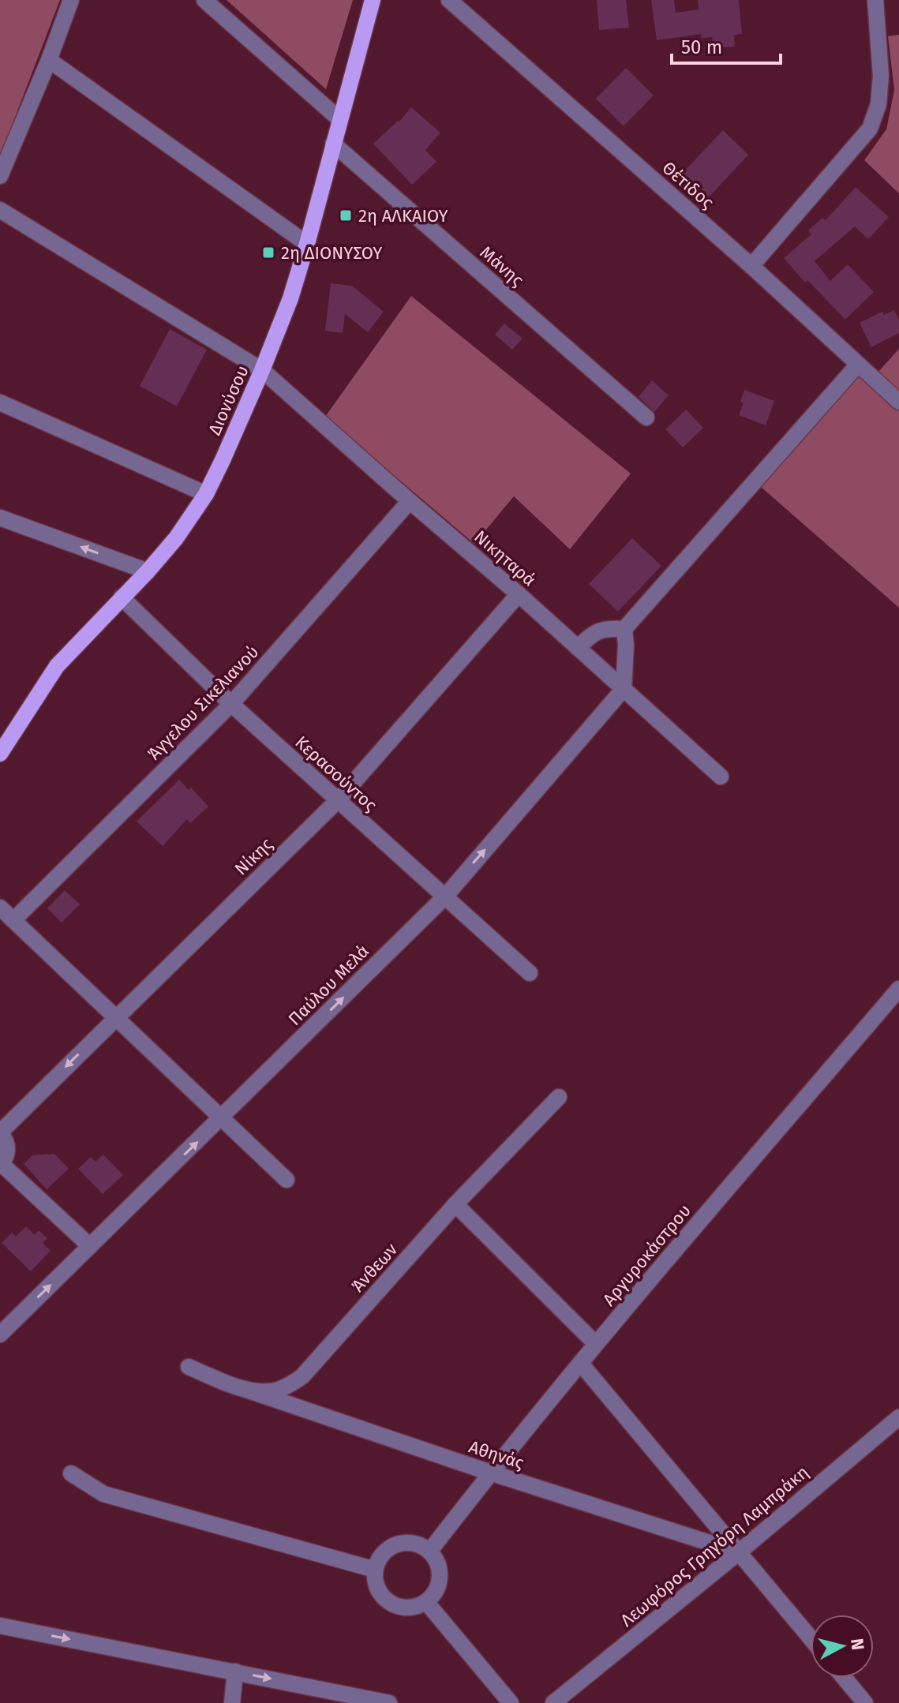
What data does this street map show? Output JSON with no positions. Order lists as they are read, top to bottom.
{
  "streets": {
    "main road": ["Διονύσου"],
    "street": [
      "Θέτιδος",
      "Μάνης",
      "Νικηταρά",
      "Άγγελου Σικελιανού",
      "Κερασούντος",
      "Νίκης",
      "Παύλου Μελά",
      "Αργυροκάστρου",
      "Άνθεων",
      "Αθηνάς",
      "Λεωφόρος Γρηγόρη Λαμπράκη"
    ]
  },
  "crossings": [
    ["Μάνης", "Διονύσου"],
    ["Διονύσου", "Νικηταρά"],
    ["Διονύσου", "Κερασούντος"],
    ["Νικηταρά", "Άγγελου Σικελιανού"],
    ["Νικηταρά", "Νίκης"],
    ["Νικηταρά", "Παύλου Μελά"],
    ["Άγγελου Σικελιανού", "Κερασούντος"],
    ["Κερασούντος", "Νίκης"],
    ["Κερασούντος", "Παύλου Μελά"],
    ["Αργυροκάστρου", "Αθηνάς"],
    ["Άνθεων", "Αθηνάς"],
    ["Αθηνάς", "Λεωφόρος Γρηγόρη Λαμπράκη"]
  ],
  "one_way": ["Παύλου Μελά"],
  "places": {
    "transit": ["2η ΑΛΚΑΙΟΥ", "2η ΔΙΟΝΥΣΟΥ"]
  },
  "scale_bar": "50 m",
  "north": "right"
}
